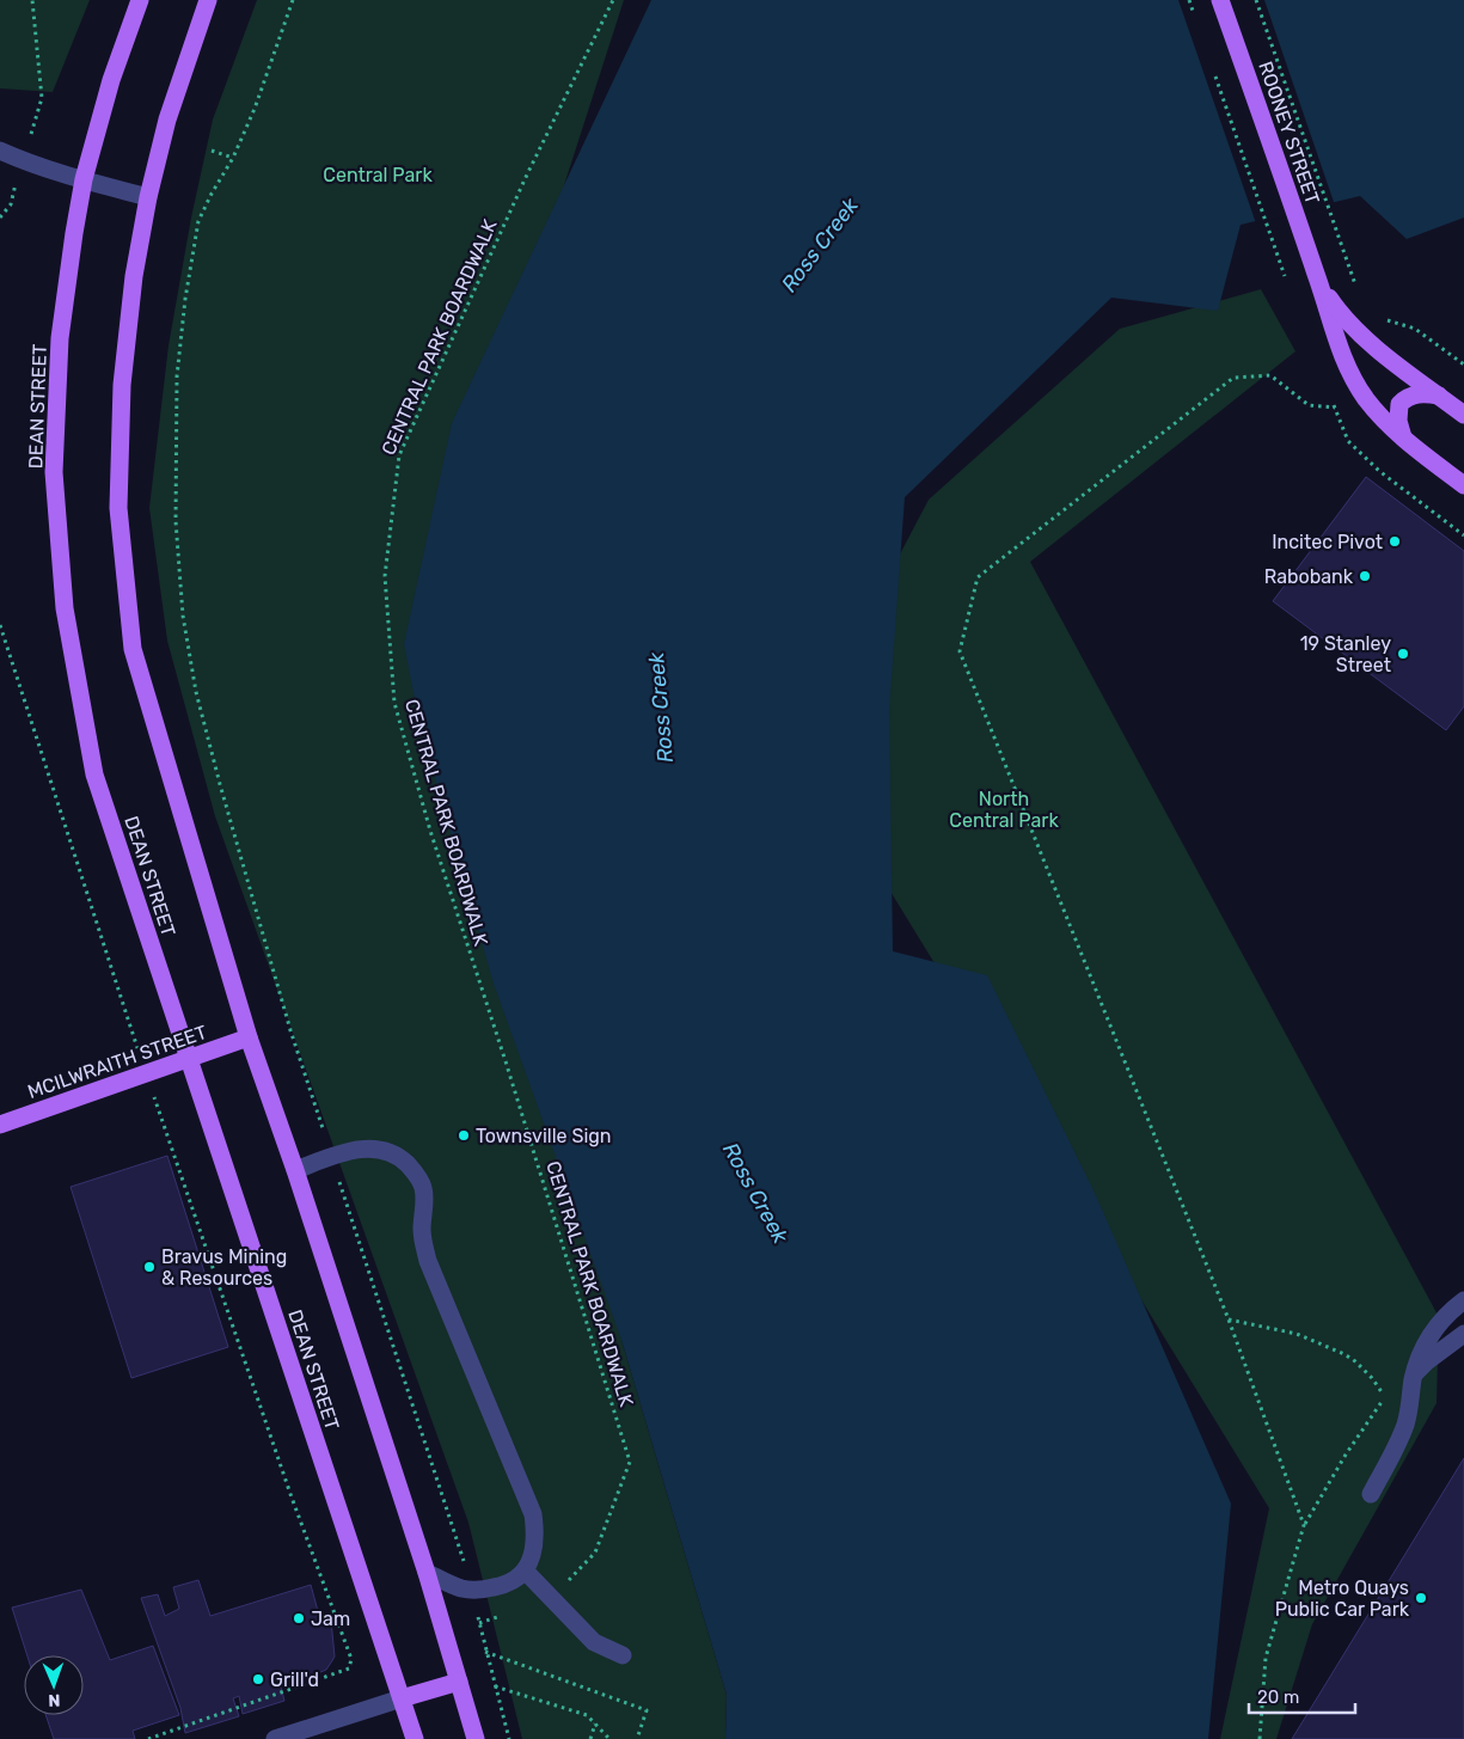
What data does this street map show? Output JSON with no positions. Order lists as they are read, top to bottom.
{
  "streets": {
    "main road": ["ROONEY STREET", "DEAN STREET", "MCILWRAITH STREET"],
    "path": ["CENTRAL PARK BOARDWALK"]
  },
  "crossings": [
    ["DEAN STREET", "MCILWRAITH STREET"]
  ],
  "water": ["Ross Creek"],
  "parks": ["Central Park", "North Central Park"],
  "places": [
    "Incitec Pivot",
    "Rabobank",
    "19 Stanley Street",
    "Townsville Sign",
    "Bravus Mining & Resources",
    "Metro Quays Public Car Park",
    "Jam",
    "Grill'd"
  ],
  "scale_bar": "20 m",
  "north": "bottom"
}
